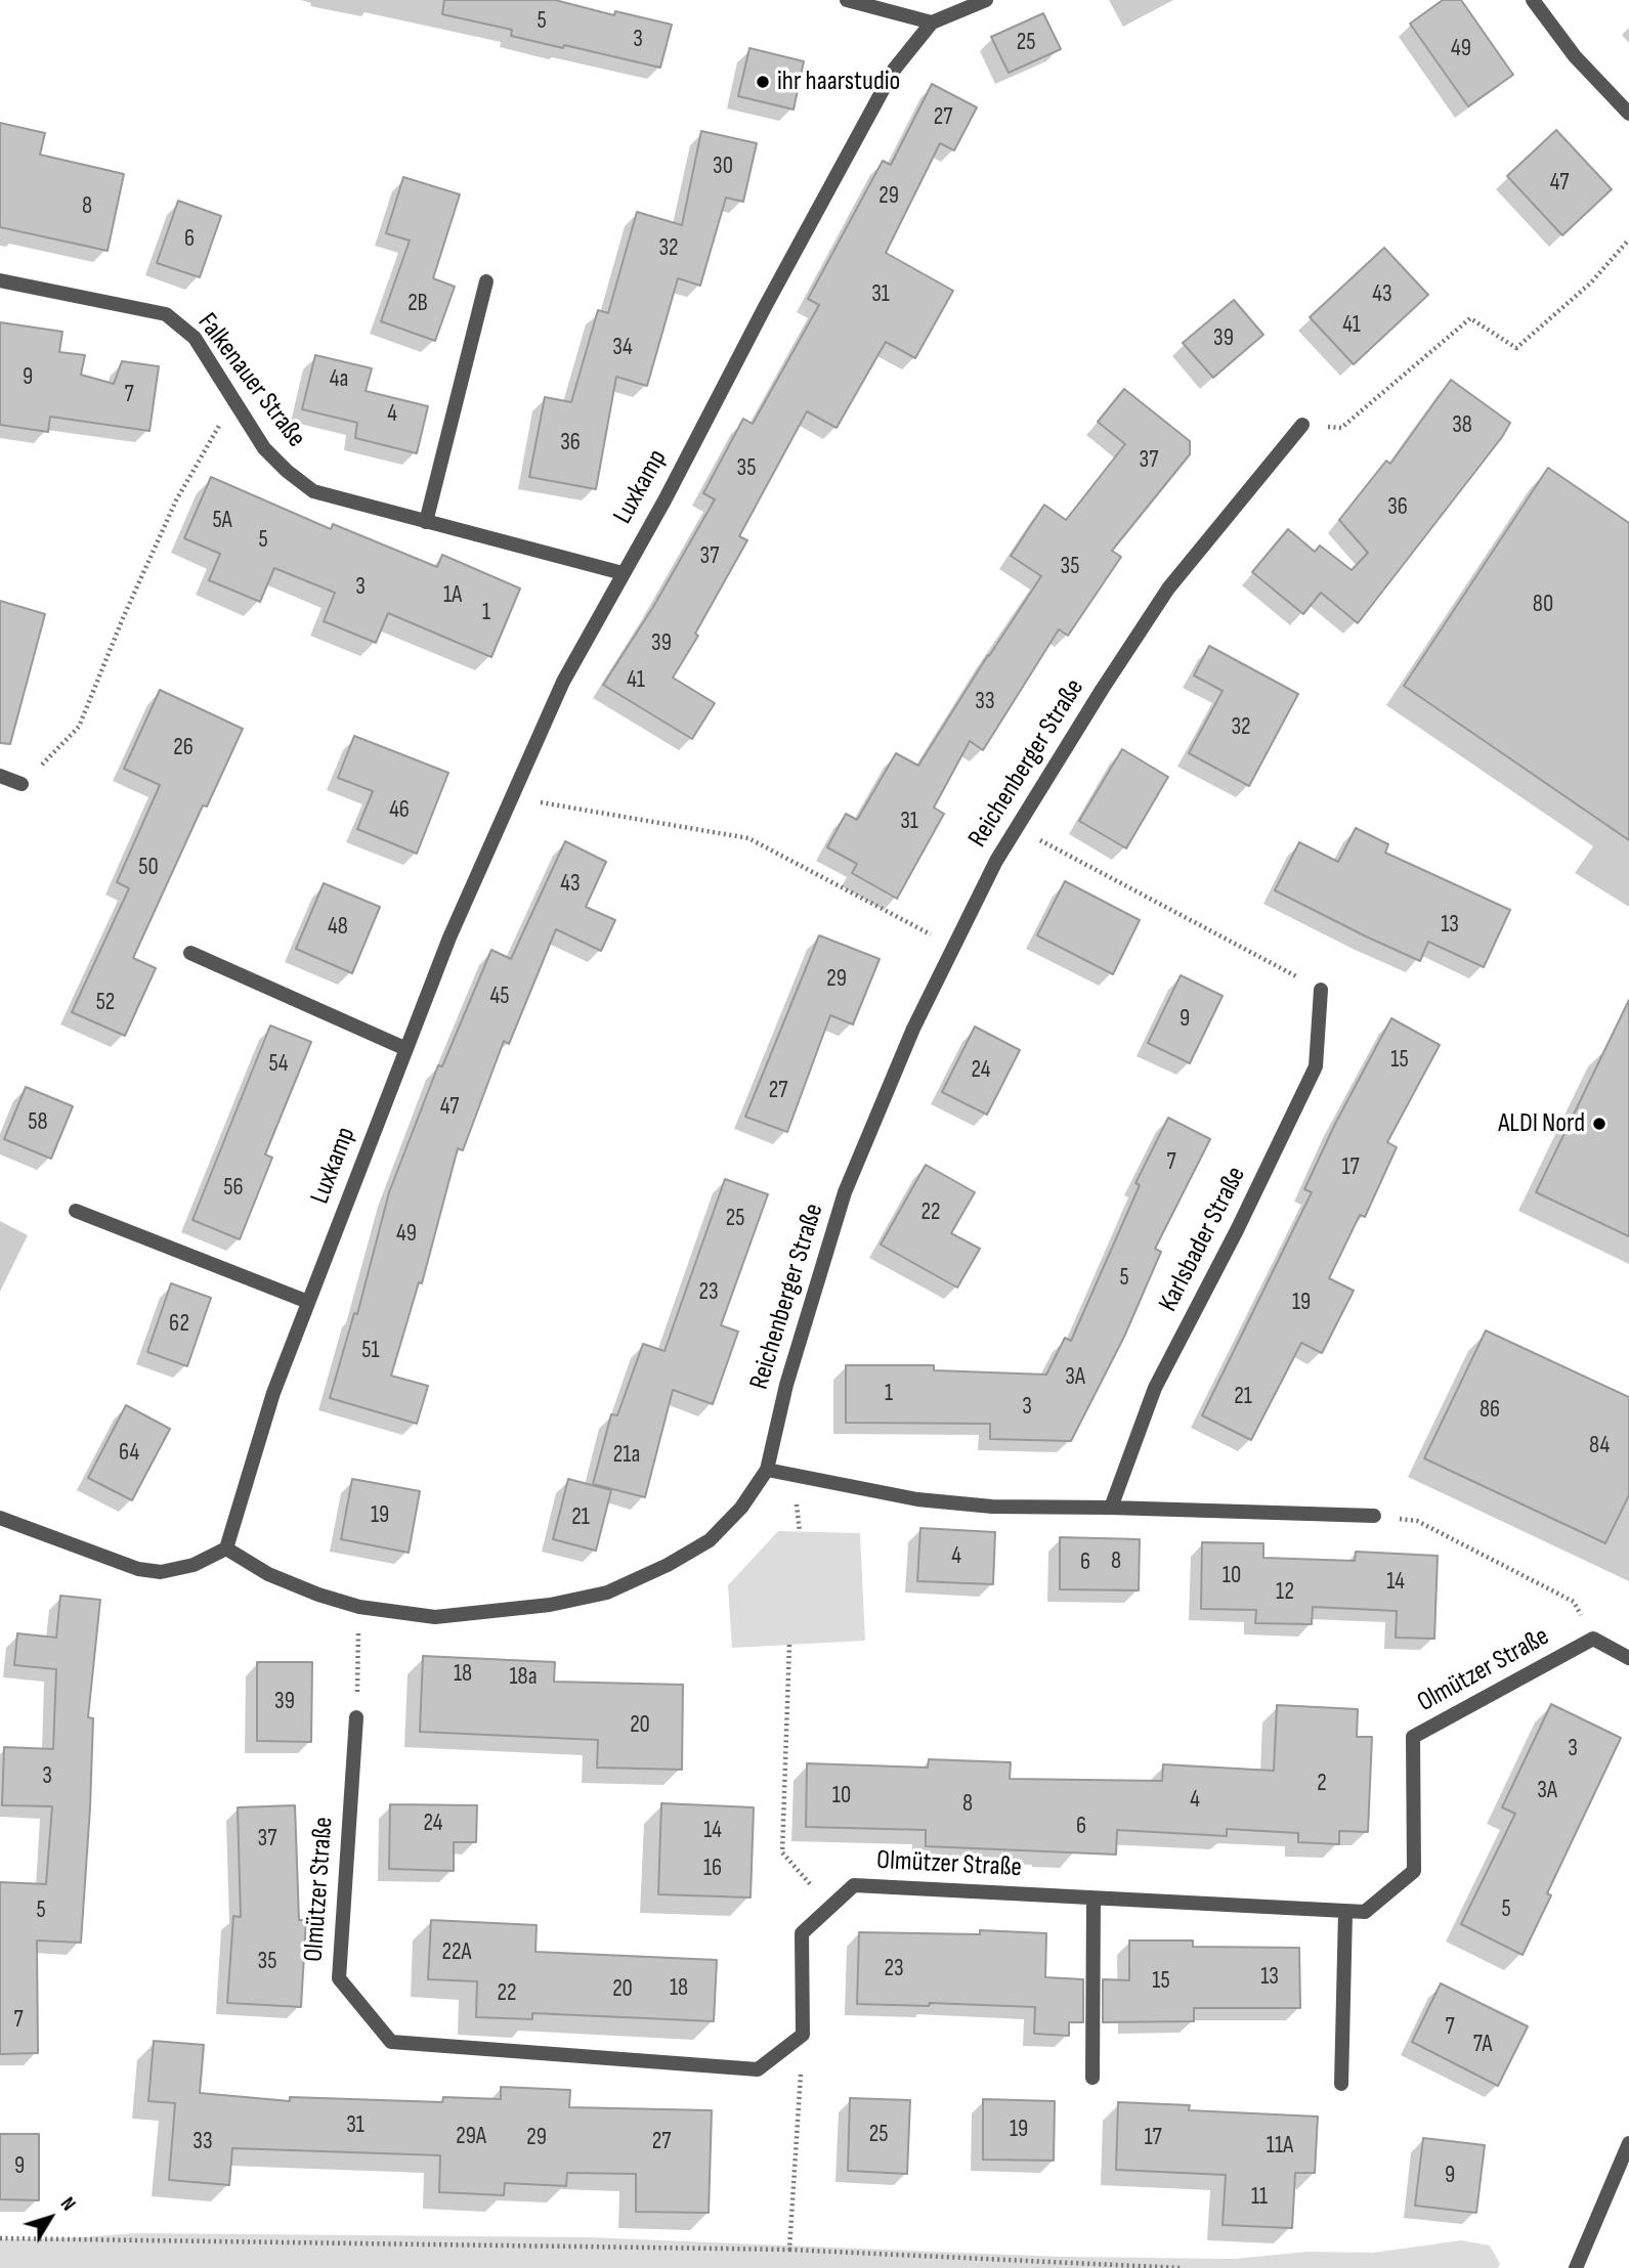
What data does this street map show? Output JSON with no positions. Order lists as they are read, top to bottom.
{
  "streets": {
    "street": [
      "Falkenauer Straße",
      "Luxkamp",
      "Reichenberger Straße",
      "Karlsbader Straße",
      "Olmützer Straße"
    ]
  },
  "crossings": [
    ["Falkenauer Straße", "Luxkamp"],
    ["Luxkamp", "Reichenberger Straße"]
  ],
  "places": ["ihr haarstudio", "ALDI Nord"],
  "house_numbers": [
    "5",
    "3",
    "25",
    "49",
    "27",
    "30",
    "47",
    "29",
    "8",
    "6",
    "32",
    "31",
    "43",
    "2B",
    "41",
    "39",
    "34",
    "9",
    "4a",
    "7",
    "4",
    "38",
    "36",
    "37",
    "35",
    "36",
    "5A",
    "5",
    "37",
    "35",
    "3",
    "1A",
    "80",
    "1",
    "39",
    "41",
    "33",
    "32",
    "26",
    "46",
    "31",
    "50",
    "43",
    "13",
    "48",
    "29",
    "45",
    "52",
    "9",
    "15",
    "54",
    "24",
    "27",
    "47",
    "58",
    "7",
    "17",
    "56",
    "22",
    "25",
    "49",
    "5",
    "23",
    "19",
    "62",
    "51",
    "3A",
    "1",
    "21",
    "3",
    "86",
    "84",
    "64",
    "21a",
    "19",
    "21",
    "4",
    "8",
    "6",
    "10",
    "14",
    "12",
    "18",
    "18a",
    "39",
    "20",
    "3",
    "3",
    "2",
    "3A",
    "10",
    "4",
    "8",
    "24",
    "6",
    "14",
    "37",
    "16",
    "5",
    "5",
    "22A",
    "35",
    "23",
    "13",
    "15",
    "18",
    "20",
    "22",
    "7",
    "7",
    "7A",
    "31",
    "19",
    "25",
    "29A",
    "29",
    "17",
    "33",
    "27",
    "11A",
    "9",
    "9",
    "11"
  ],
  "north": "top right"
}
